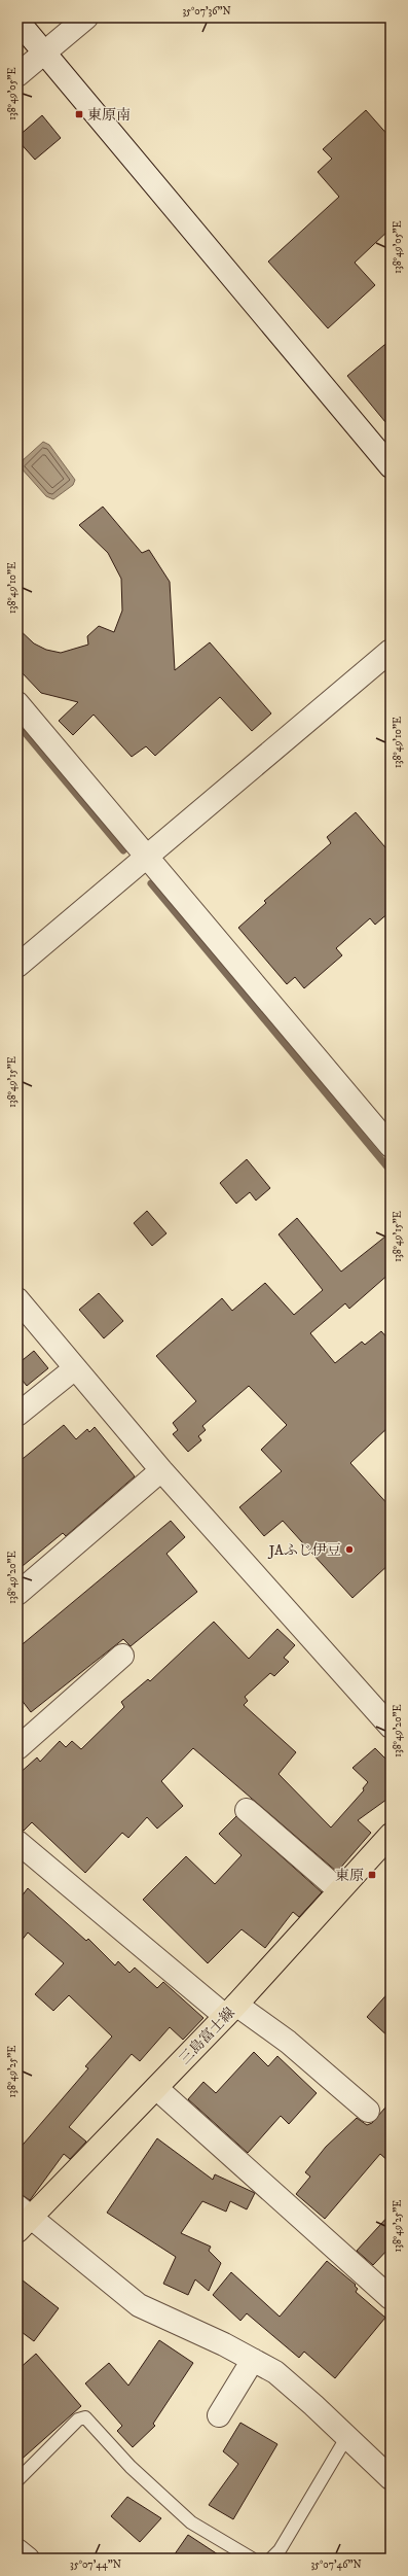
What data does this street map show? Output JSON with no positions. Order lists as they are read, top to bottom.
{
  "streets": {
    "main road": ["三島富士線"]
  },
  "places": {
    "transit": ["東原南", "東原"],
    "other": ["JAふじ伊豆"]
  },
  "coordinates": [
    "35°07'36\"N",
    "138°49'05\"E",
    "138°49'10\"E",
    "138°49'15\"E",
    "138°49'20\"E",
    "138°49'25\"E",
    "35°07'44\"N",
    "35°07'46\"N"
  ]
}
